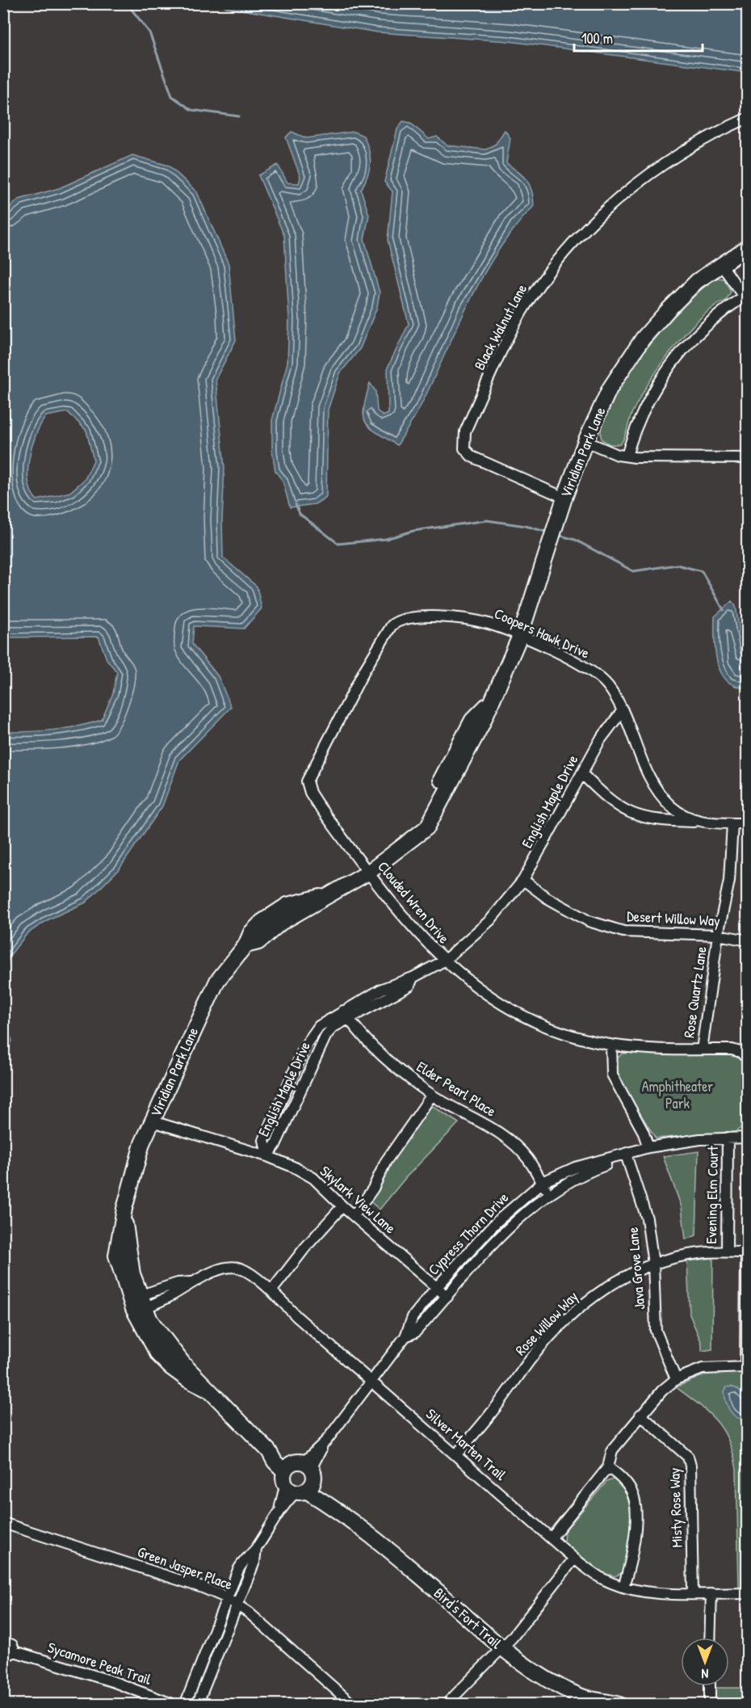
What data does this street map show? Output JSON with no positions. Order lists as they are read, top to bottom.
{
  "streets": {
    "street": [
      "Black Walnut Lane",
      "Viridian Park Lane",
      "Coopers Hawk Drive",
      "English Maple Drive",
      "Clouded Wren Drive",
      "Desert Willow Way",
      "Rose Quartz Lane",
      "Elder Pearl Place",
      "Evening Elm Court",
      "Skylark View Lane",
      "Cypress Thorn Drive",
      "Java Grove Lane",
      "Rose Willow Way",
      "Silver Marten Trail",
      "Misty Rose Way",
      "Green Jasper Place",
      "Bird's Fort Trail",
      "Sycamore Peak Trail"
    ]
  },
  "crossings": [
    ["Black Walnut Lane", "Viridian Park Lane"],
    ["Viridian Park Lane", "Coopers Hawk Drive"],
    ["Viridian Park Lane", "Clouded Wren Drive"],
    ["Viridian Park Lane", "Skylark View Lane"],
    ["Viridian Park Lane", "Cypress Thorn Drive"],
    ["Viridian Park Lane", "Silver Marten Trail"],
    ["Viridian Park Lane", "Bird's Fort Trail"],
    ["Coopers Hawk Drive", "English Maple Drive"],
    ["Coopers Hawk Drive", "Clouded Wren Drive"],
    ["English Maple Drive", "Clouded Wren Drive"],
    ["English Maple Drive", "Desert Willow Way"],
    ["English Maple Drive", "Elder Pearl Place"],
    ["English Maple Drive", "Skylark View Lane"],
    ["Clouded Wren Drive", "Rose Quartz Lane"],
    ["Desert Willow Way", "Rose Quartz Lane"],
    ["Elder Pearl Place", "Cypress Thorn Drive"],
    ["Evening Elm Court", "Cypress Thorn Drive"],
    ["Evening Elm Court", "Rose Willow Way"],
    ["Skylark View Lane", "Cypress Thorn Drive"],
    ["Cypress Thorn Drive", "Java Grove Lane"],
    ["Cypress Thorn Drive", "Silver Marten Trail"],
    ["Cypress Thorn Drive", "Green Jasper Place"],
    ["Cypress Thorn Drive", "Bird's Fort Trail"],
    ["Java Grove Lane", "Rose Willow Way"],
    ["Rose Willow Way", "Silver Marten Trail"],
    ["Silver Marten Trail", "Misty Rose Way"]
  ],
  "parks": ["Amphitheater Park"],
  "scale_bar": "100 m",
  "north": "bottom"
}
